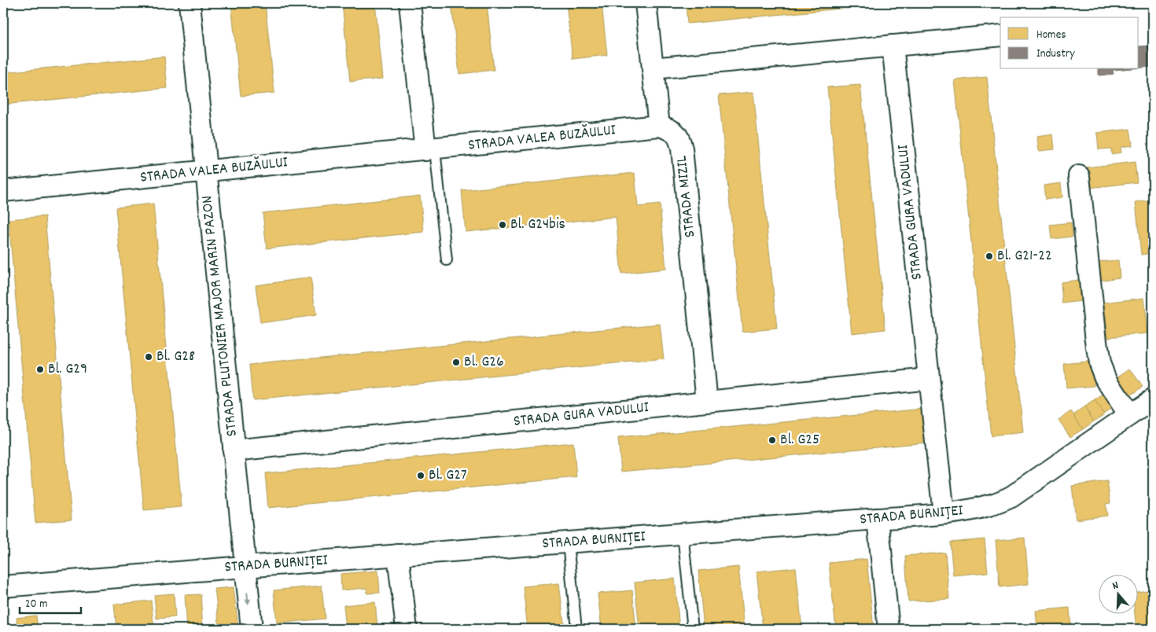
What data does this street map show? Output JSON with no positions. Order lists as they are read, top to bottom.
{
  "streets": {
    "street": [
      "STRADA VALEA BUZĂULUI",
      "STRADA MIZIL",
      "STRADA GURA VADULUI",
      "STRADA PLUTONIER MAJOR MARIN PAZON",
      "STRADA BURNIȚEI"
    ]
  },
  "crossings": [
    ["STRADA VALEA BUZĂULUI", "STRADA MIZIL"],
    ["STRADA VALEA BUZĂULUI", "STRADA PLUTONIER MAJOR MARIN PAZON"],
    ["STRADA MIZIL", "STRADA GURA VADULUI"],
    ["STRADA GURA VADULUI", "STRADA PLUTONIER MAJOR MARIN PAZON"],
    ["STRADA GURA VADULUI", "STRADA BURNIȚEI"],
    ["STRADA PLUTONIER MAJOR MARIN PAZON", "STRADA BURNIȚEI"]
  ],
  "places": [
    "Bl. G24bis",
    "Bl. G21-22",
    "Bl. G28",
    "Bl. G26",
    "Bl. G29",
    "Bl. G25",
    "Bl. G27"
  ],
  "legend": ["Homes", "Industry"],
  "scale_bar": "20 m",
  "north": "top"
}
